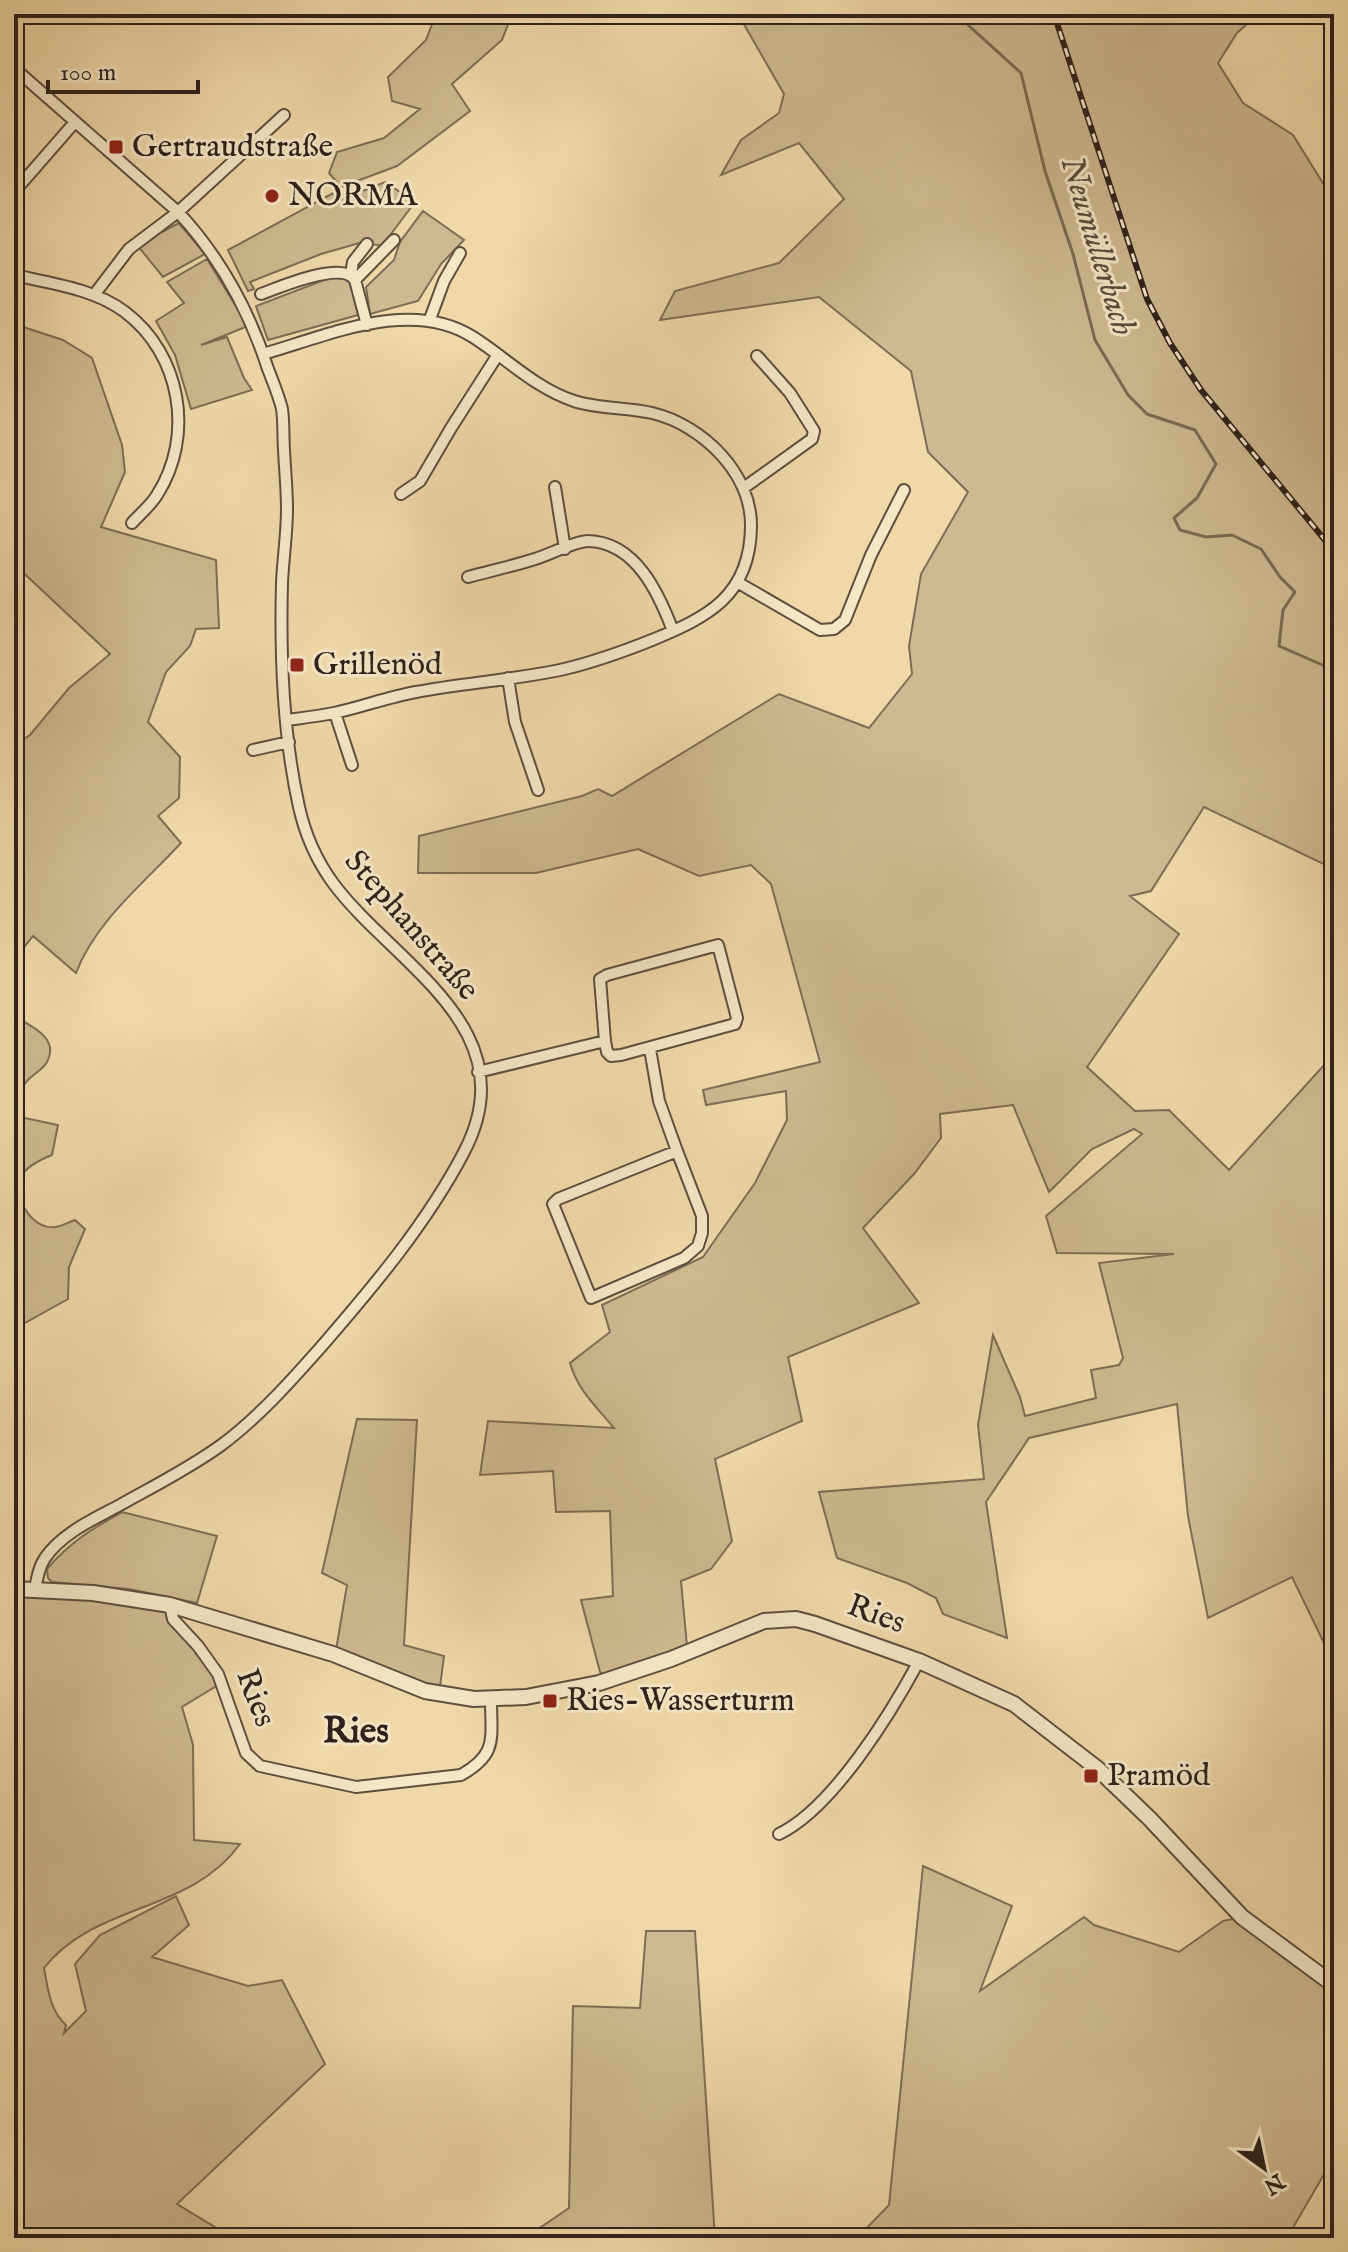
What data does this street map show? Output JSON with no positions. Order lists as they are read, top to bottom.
{
  "streets": {
    "street": ["Stephanstraße", "Ries"]
  },
  "crossings": [
    ["Stephanstraße", "Ries"]
  ],
  "districts": ["Ries"],
  "water": ["Neumüllerbach"],
  "places": {
    "transit": [
      "Gertraudstraße",
      "Grillenöd",
      "Ries-Wasserturm",
      "Pramöd"
    ],
    "other": ["NORMA"]
  },
  "scale_bar": "100 m",
  "north": "bottom right"
}
